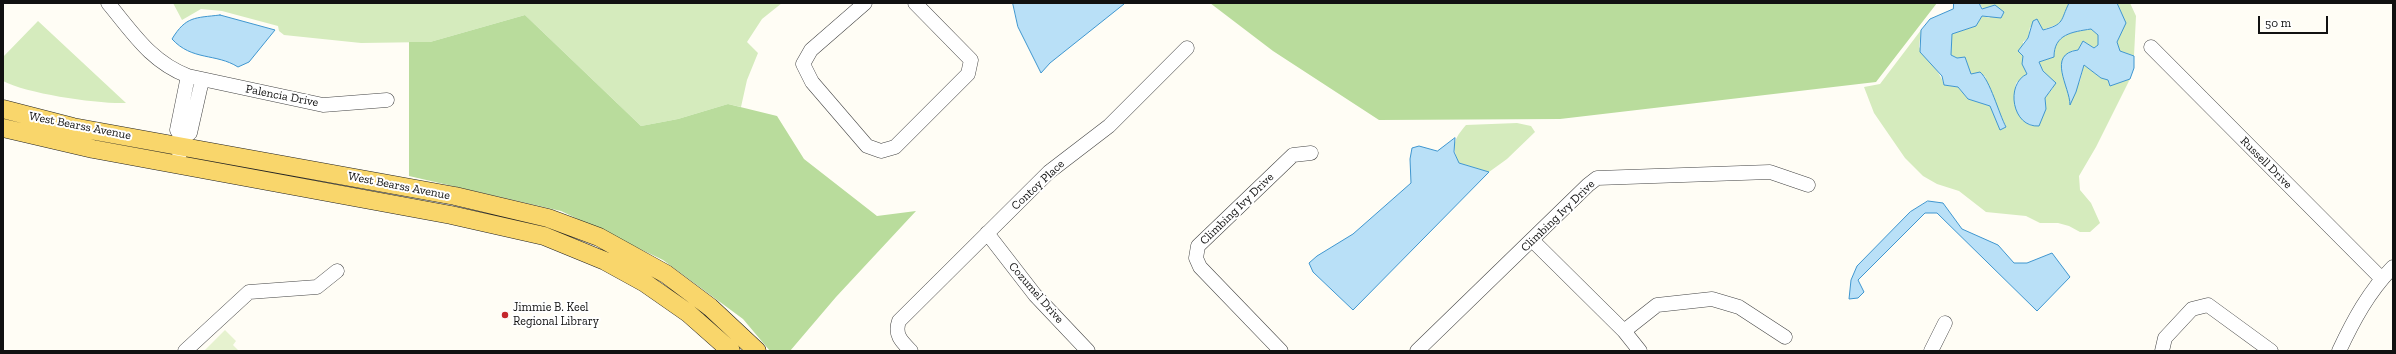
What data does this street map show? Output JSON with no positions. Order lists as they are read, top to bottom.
{
  "streets": {
    "main road": ["West Bearss Avenue"],
    "street": [
      "Palencia Drive",
      "Russell Drive",
      "Contoy Place",
      "Climbing Ivy Drive",
      "Cozumel Drive"
    ]
  },
  "crossings": [
    ["Contoy Place", "Cozumel Drive"]
  ],
  "places": ["Jimmie B. Keel Regional Library"],
  "scale_bar": "50 m"
}
